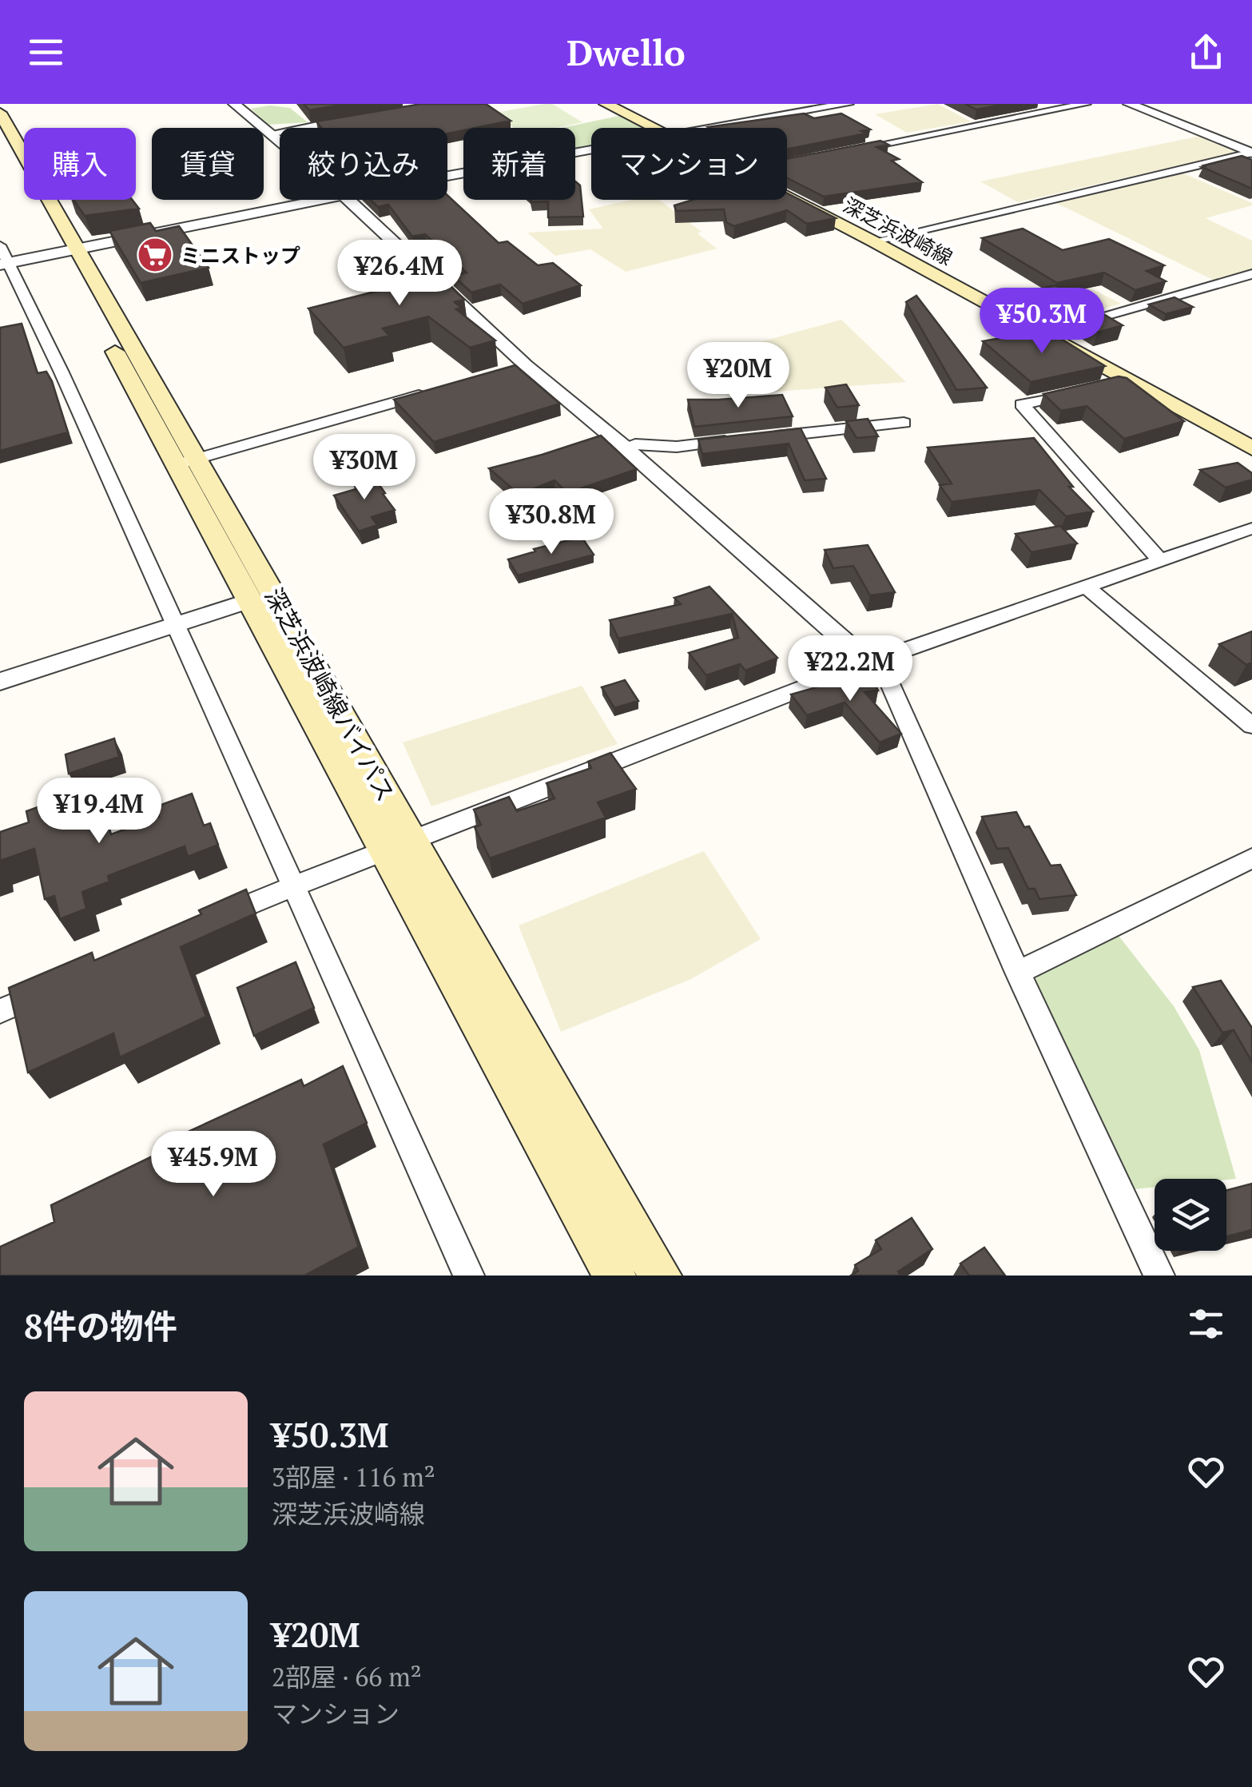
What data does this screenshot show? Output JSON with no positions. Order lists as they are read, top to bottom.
{
  "streets": {
    "main road": ["深芝浜波崎線", "深芝浜波崎線バイパス"]
  },
  "places": {
    "supermarket": ["ミニストップ"]
  },
  "page": {
    "header": "Dwello",
    "chip": [
      "購入",
      "賃貸",
      "絞り込み",
      "新着",
      "マンション"
    ],
    "price": [
      "¥26.4M",
      "¥50.3M",
      "¥20M",
      "¥30M",
      "¥30.8M",
      "¥22.2M",
      "¥19.4M",
      "¥45.9M"
    ],
    "heading": "8件の物件",
    "list": [
      {
        "name": "¥50.3M",
        "note": "3部屋 · 116 m² · 深芝浜波崎線"
      },
      {
        "name": "¥20M",
        "note": "2部屋 · 66 m² · マンション"
      }
    ]
  }
}
